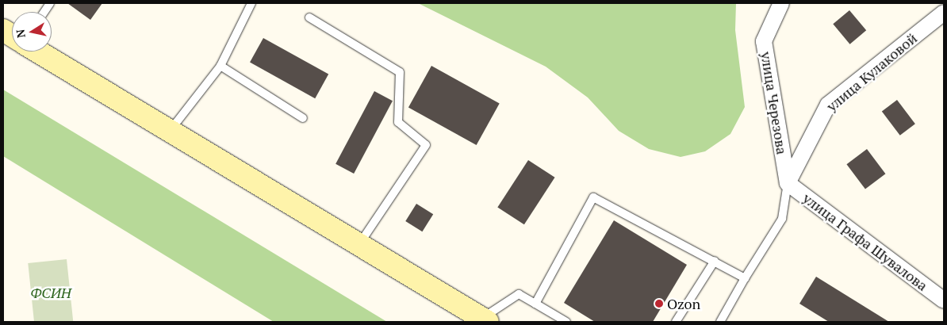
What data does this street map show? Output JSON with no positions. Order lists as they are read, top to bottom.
{
  "streets": {
    "street": ["улица Кулаковой", "улица Черезова", "улица Графа Шувалова"]
  },
  "crossings": [
    ["улица Кулаковой", "улица Черезова"],
    ["улица Кулаковой", "улица Графа Шувалова"],
    ["улица Черезова", "улица Графа Шувалова"]
  ],
  "parks": ["ФСИН"],
  "places": ["Ozon"],
  "north": "left"
}
